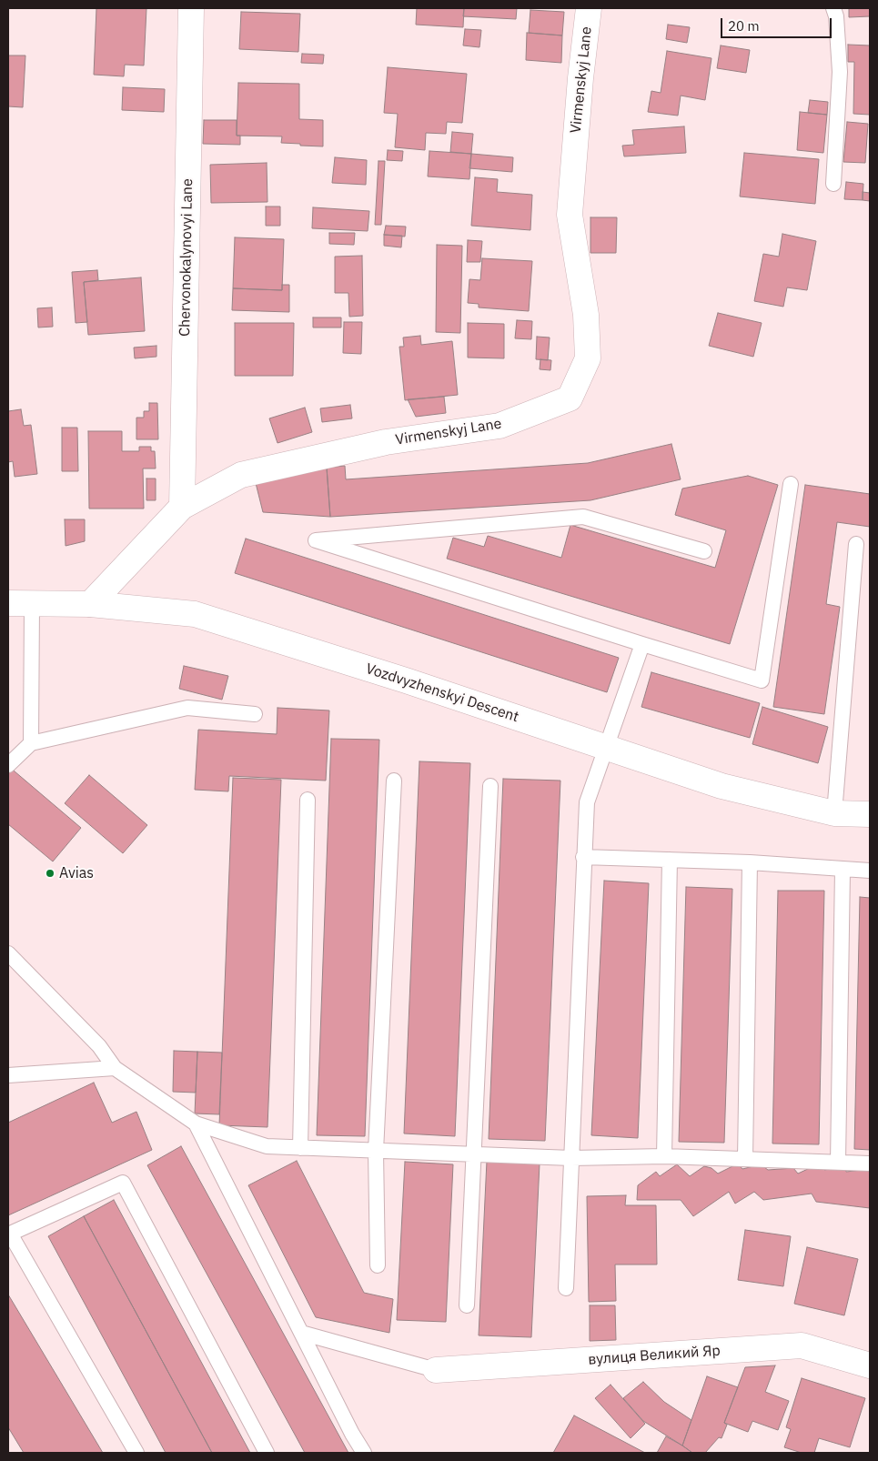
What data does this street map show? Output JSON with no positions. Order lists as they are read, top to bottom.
{
  "streets": {
    "street": [
      "Virmenskyj Lane",
      "Chervonokalynovyi Lane",
      "Vozdvyzhenskyi Descent",
      "вулиця Великий Яр"
    ]
  },
  "crossings": [
    ["Virmenskyj Lane", "Chervonokalynovyi Lane"],
    ["Virmenskyj Lane", "Vozdvyzhenskyi Descent"]
  ],
  "places": ["Avias"],
  "scale_bar": "20 m"
}
